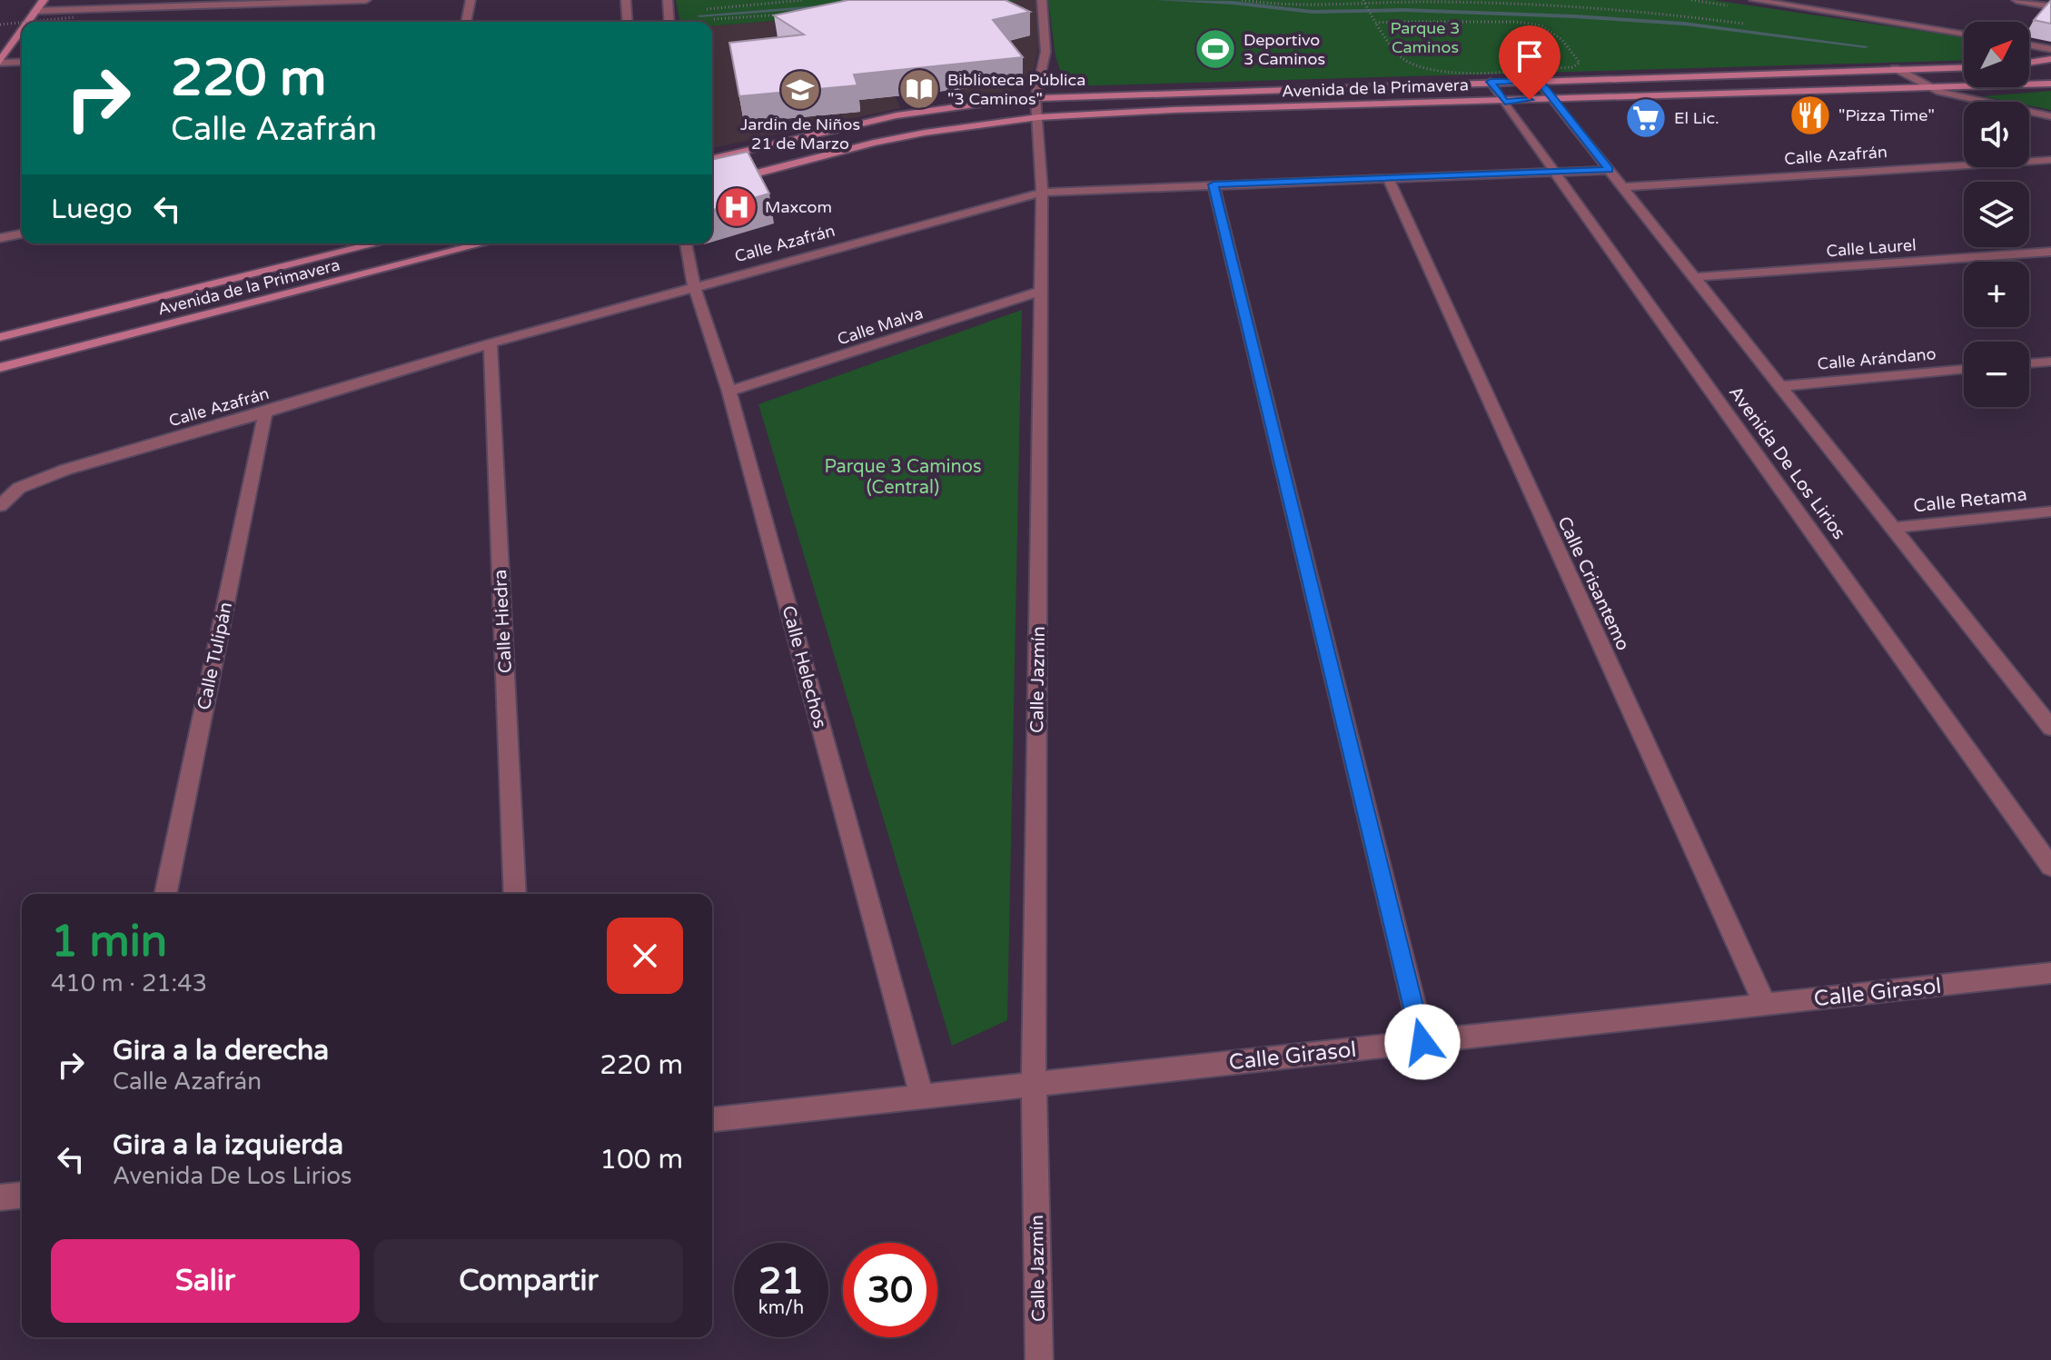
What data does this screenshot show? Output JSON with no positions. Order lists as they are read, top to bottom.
{
  "streets": {
    "street": [
      "Avenida de la Primavera",
      "Calle Azafrán",
      "Calle Laurel",
      "Calle Malva",
      "Calle Arándano",
      "Avenida De Los Lirios",
      "Calle Retama",
      "Calle Crisantemo",
      "Calle Hiedra",
      "Calle Tulipán",
      "Calle Helechos",
      "Calle Jazmín",
      "Calle Girasol"
    ]
  },
  "crossings": [
    ["Avenida de la Primavera", "Avenida De Los Lirios"],
    ["Avenida de la Primavera", "Calle Jazmín"],
    ["Calle Azafrán", "Avenida De Los Lirios"],
    ["Calle Azafrán", "Calle Crisantemo"],
    ["Calle Azafrán", "Calle Hiedra"],
    ["Calle Azafrán", "Calle Tulipán"],
    ["Calle Azafrán", "Calle Helechos"],
    ["Calle Azafrán", "Calle Jazmín"],
    ["Calle Laurel", "Avenida De Los Lirios"],
    ["Calle Malva", "Calle Helechos"],
    ["Calle Malva", "Calle Jazmín"],
    ["Calle Arándano", "Avenida De Los Lirios"],
    ["Avenida De Los Lirios", "Calle Retama"],
    ["Calle Crisantemo", "Calle Girasol"],
    ["Calle Helechos", "Calle Girasol"],
    ["Calle Jazmín", "Calle Girasol"]
  ],
  "parks": ["Parque 3 Caminos", "Parque 3 Caminos (Central)"],
  "places": {
    "sports": ["Deportivo 3 Caminos"],
    "library": ["Biblioteca Pública \"3 Caminos\""],
    "school or university": ["Jardin de Niños 21 de Marzo"],
    "restaurant": ["\"Pizza Time\""],
    "supermarket": ["El Lic."],
    "hospital": ["Maxcom"]
  },
  "north": "top right",
  "page": {
    "map_buttons": ["+", "−"],
    "turn": ["220 m", "Calle Azafrán"],
    "then": "Luego",
    "heading": ["1 min", "410 m · 21:43"],
    "list": [
      {
        "name": "Gira a la derecha",
        "note": "Calle Azafrán",
        "value": "220 m"
      },
      {
        "name": "Gira a la izquierda",
        "note": "Avenida De Los Lirios",
        "value": "100 m"
      }
    ],
    "buttons": ["Salir", "Compartir"],
    "speed": "21 km/h",
    "limit": "30"
  }
}
